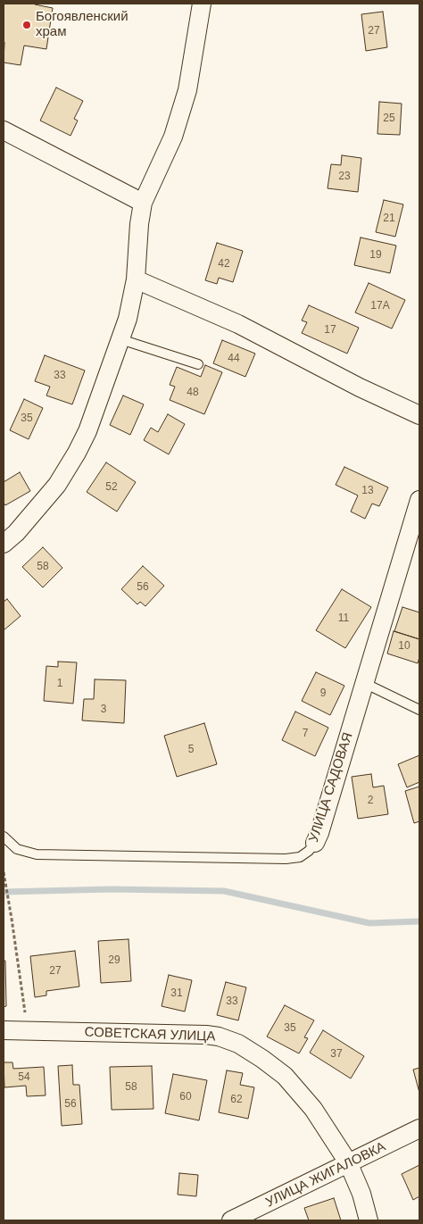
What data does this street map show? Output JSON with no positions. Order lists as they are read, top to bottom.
{
  "streets": {
    "street": ["УЛИЦА САДОВАЯ", "СОВЕТСКАЯ УЛИЦА", "УЛИЦА ЖИГАЛОВКА"]
  },
  "crossings": [
    ["СОВЕТСКАЯ УЛИЦА", "УЛИЦА ЖИГАЛОВКА"]
  ],
  "places": ["Богоявленский храм"],
  "house_numbers": [
    "27",
    "25",
    "23",
    "21",
    "19",
    "42",
    "17А",
    "17",
    "44",
    "33",
    "48",
    "35",
    "52",
    "13",
    "58",
    "56",
    "11",
    "10",
    "1",
    "9",
    "3",
    "7",
    "5",
    "2",
    "29",
    "27",
    "31",
    "33",
    "35",
    "37",
    "54",
    "58",
    "60",
    "62",
    "56"
  ]
}
